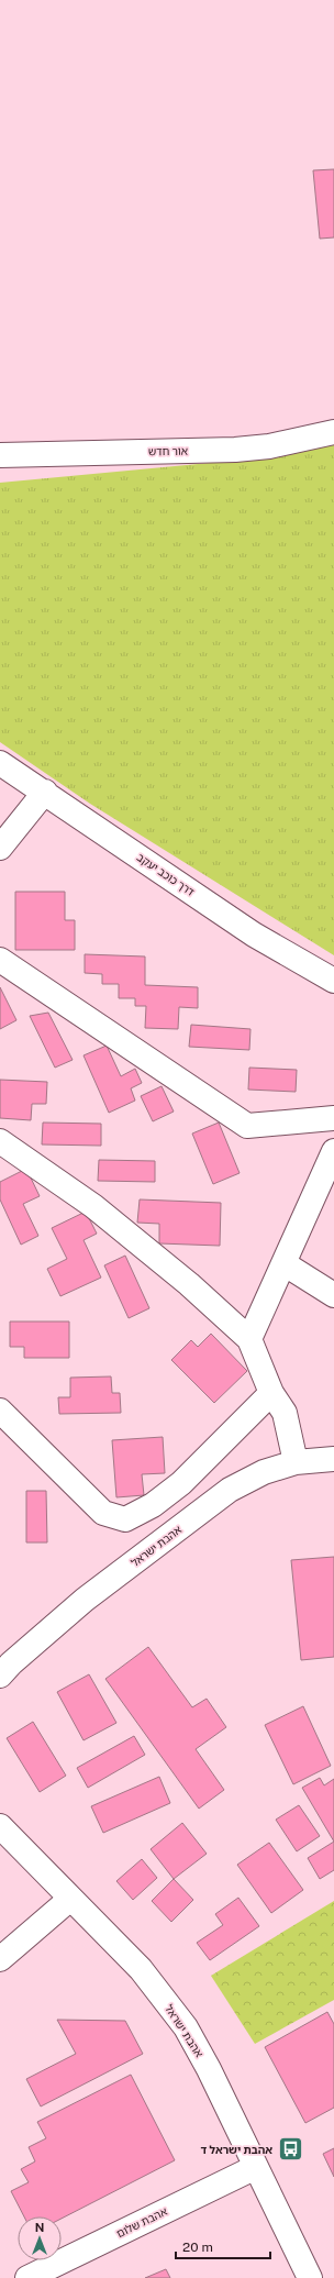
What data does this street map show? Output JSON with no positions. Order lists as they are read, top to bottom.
{
  "streets": {
    "street": [
      "אור חדש",
      "דרך כוכב יעקב",
      "אהבת ישראל",
      "אהבת שלום"
    ]
  },
  "crossings": [
    ["אהבת ישראל", "אהבת שלום"]
  ],
  "places": {
    "bus stop": ["אהבת ישראל ד"]
  },
  "scale_bar": "20 m",
  "north": "top"
}
